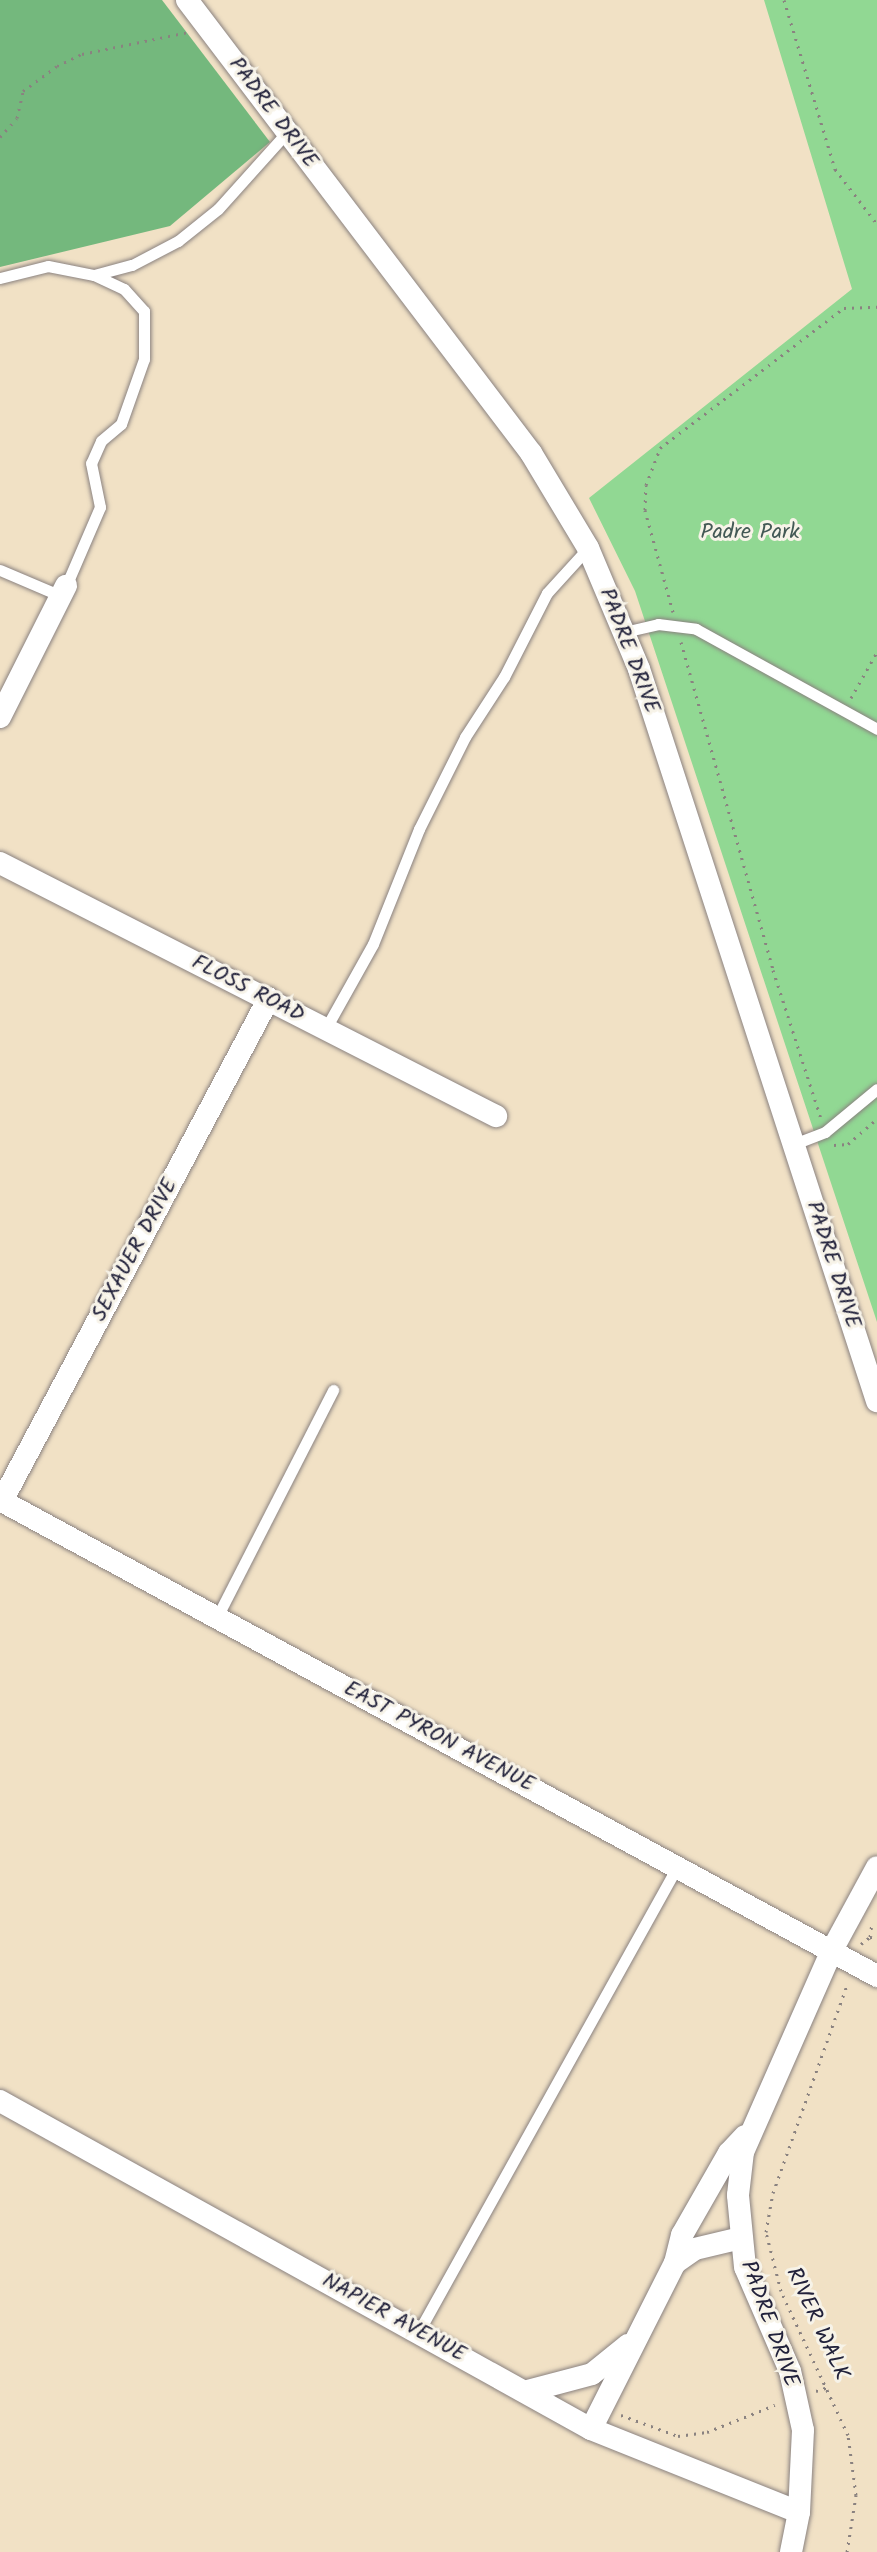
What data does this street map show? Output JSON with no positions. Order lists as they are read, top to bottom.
{
  "streets": {
    "street": [
      "PADRE DRIVE",
      "FLOSS ROAD",
      "SEXAUER DRIVE",
      "EAST PYRON AVENUE",
      "NAPIER AVENUE"
    ],
    "path": ["RIVER WALK"]
  },
  "crossings": [
    ["PADRE DRIVE", "EAST PYRON AVENUE"],
    ["PADRE DRIVE", "NAPIER AVENUE"],
    ["FLOSS ROAD", "SEXAUER DRIVE"],
    ["SEXAUER DRIVE", "EAST PYRON AVENUE"]
  ],
  "parks": ["Padre Park"]
}
